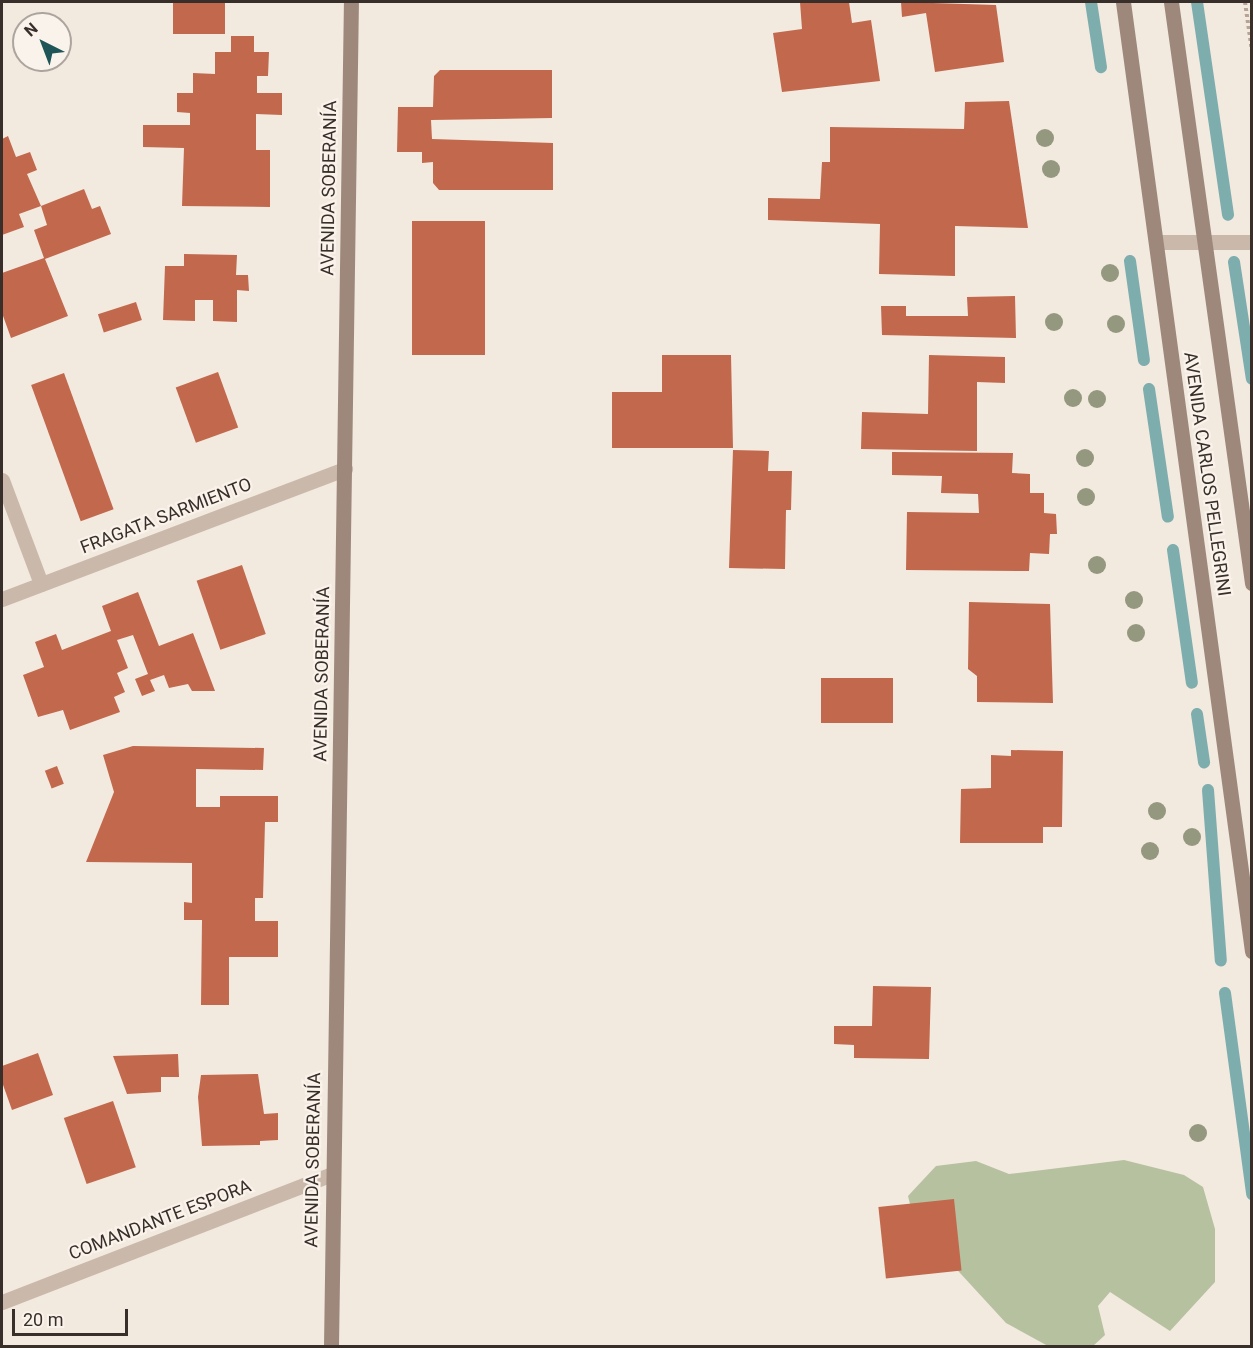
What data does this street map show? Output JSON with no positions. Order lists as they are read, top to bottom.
{
  "streets": {
    "main road": ["AVENIDA SOBERANÍA", "AVENIDA CARLOS PELLEGRINI"],
    "street": ["FRAGATA SARMIENTO", "COMANDANTE ESPORA"]
  },
  "crossings": [
    ["AVENIDA SOBERANÍA", "FRAGATA SARMIENTO"],
    ["AVENIDA SOBERANÍA", "COMANDANTE ESPORA"]
  ],
  "scale_bar": "20 m",
  "north": "top left"
}
